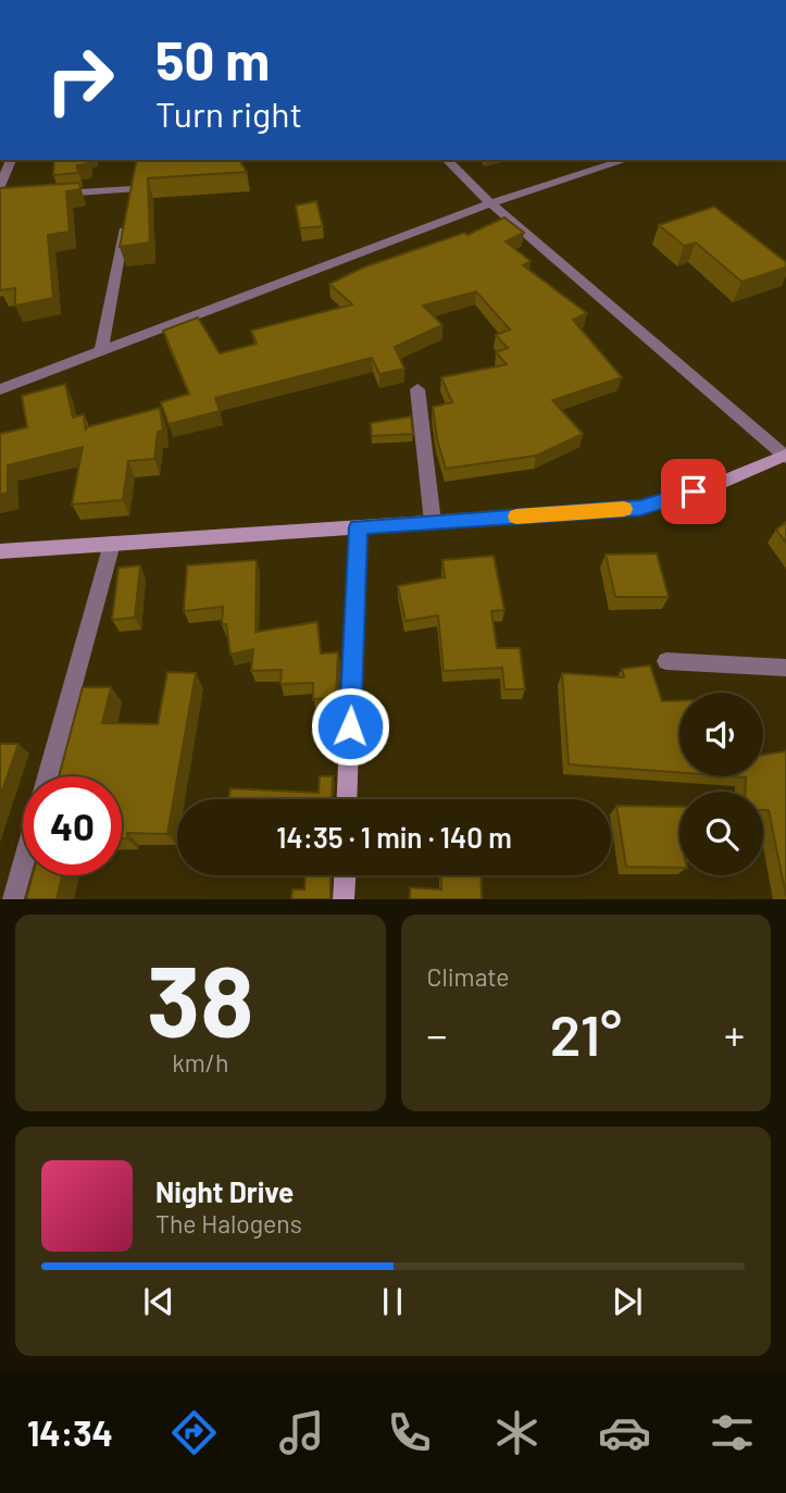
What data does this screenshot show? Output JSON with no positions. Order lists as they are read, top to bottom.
{
  "page": {
    "turn": ["50 m", "Turn right"],
    "limit": "40",
    "trip": "14:35 · 1 min · 140 m",
    "tile": [
      ["38", "km/h"],
      "Climate"
    ],
    "heat": ["−", "21°", "+"],
    "song": ["Night Drive", "The Halogens"],
    "tabs": "14:34"
  }
}
